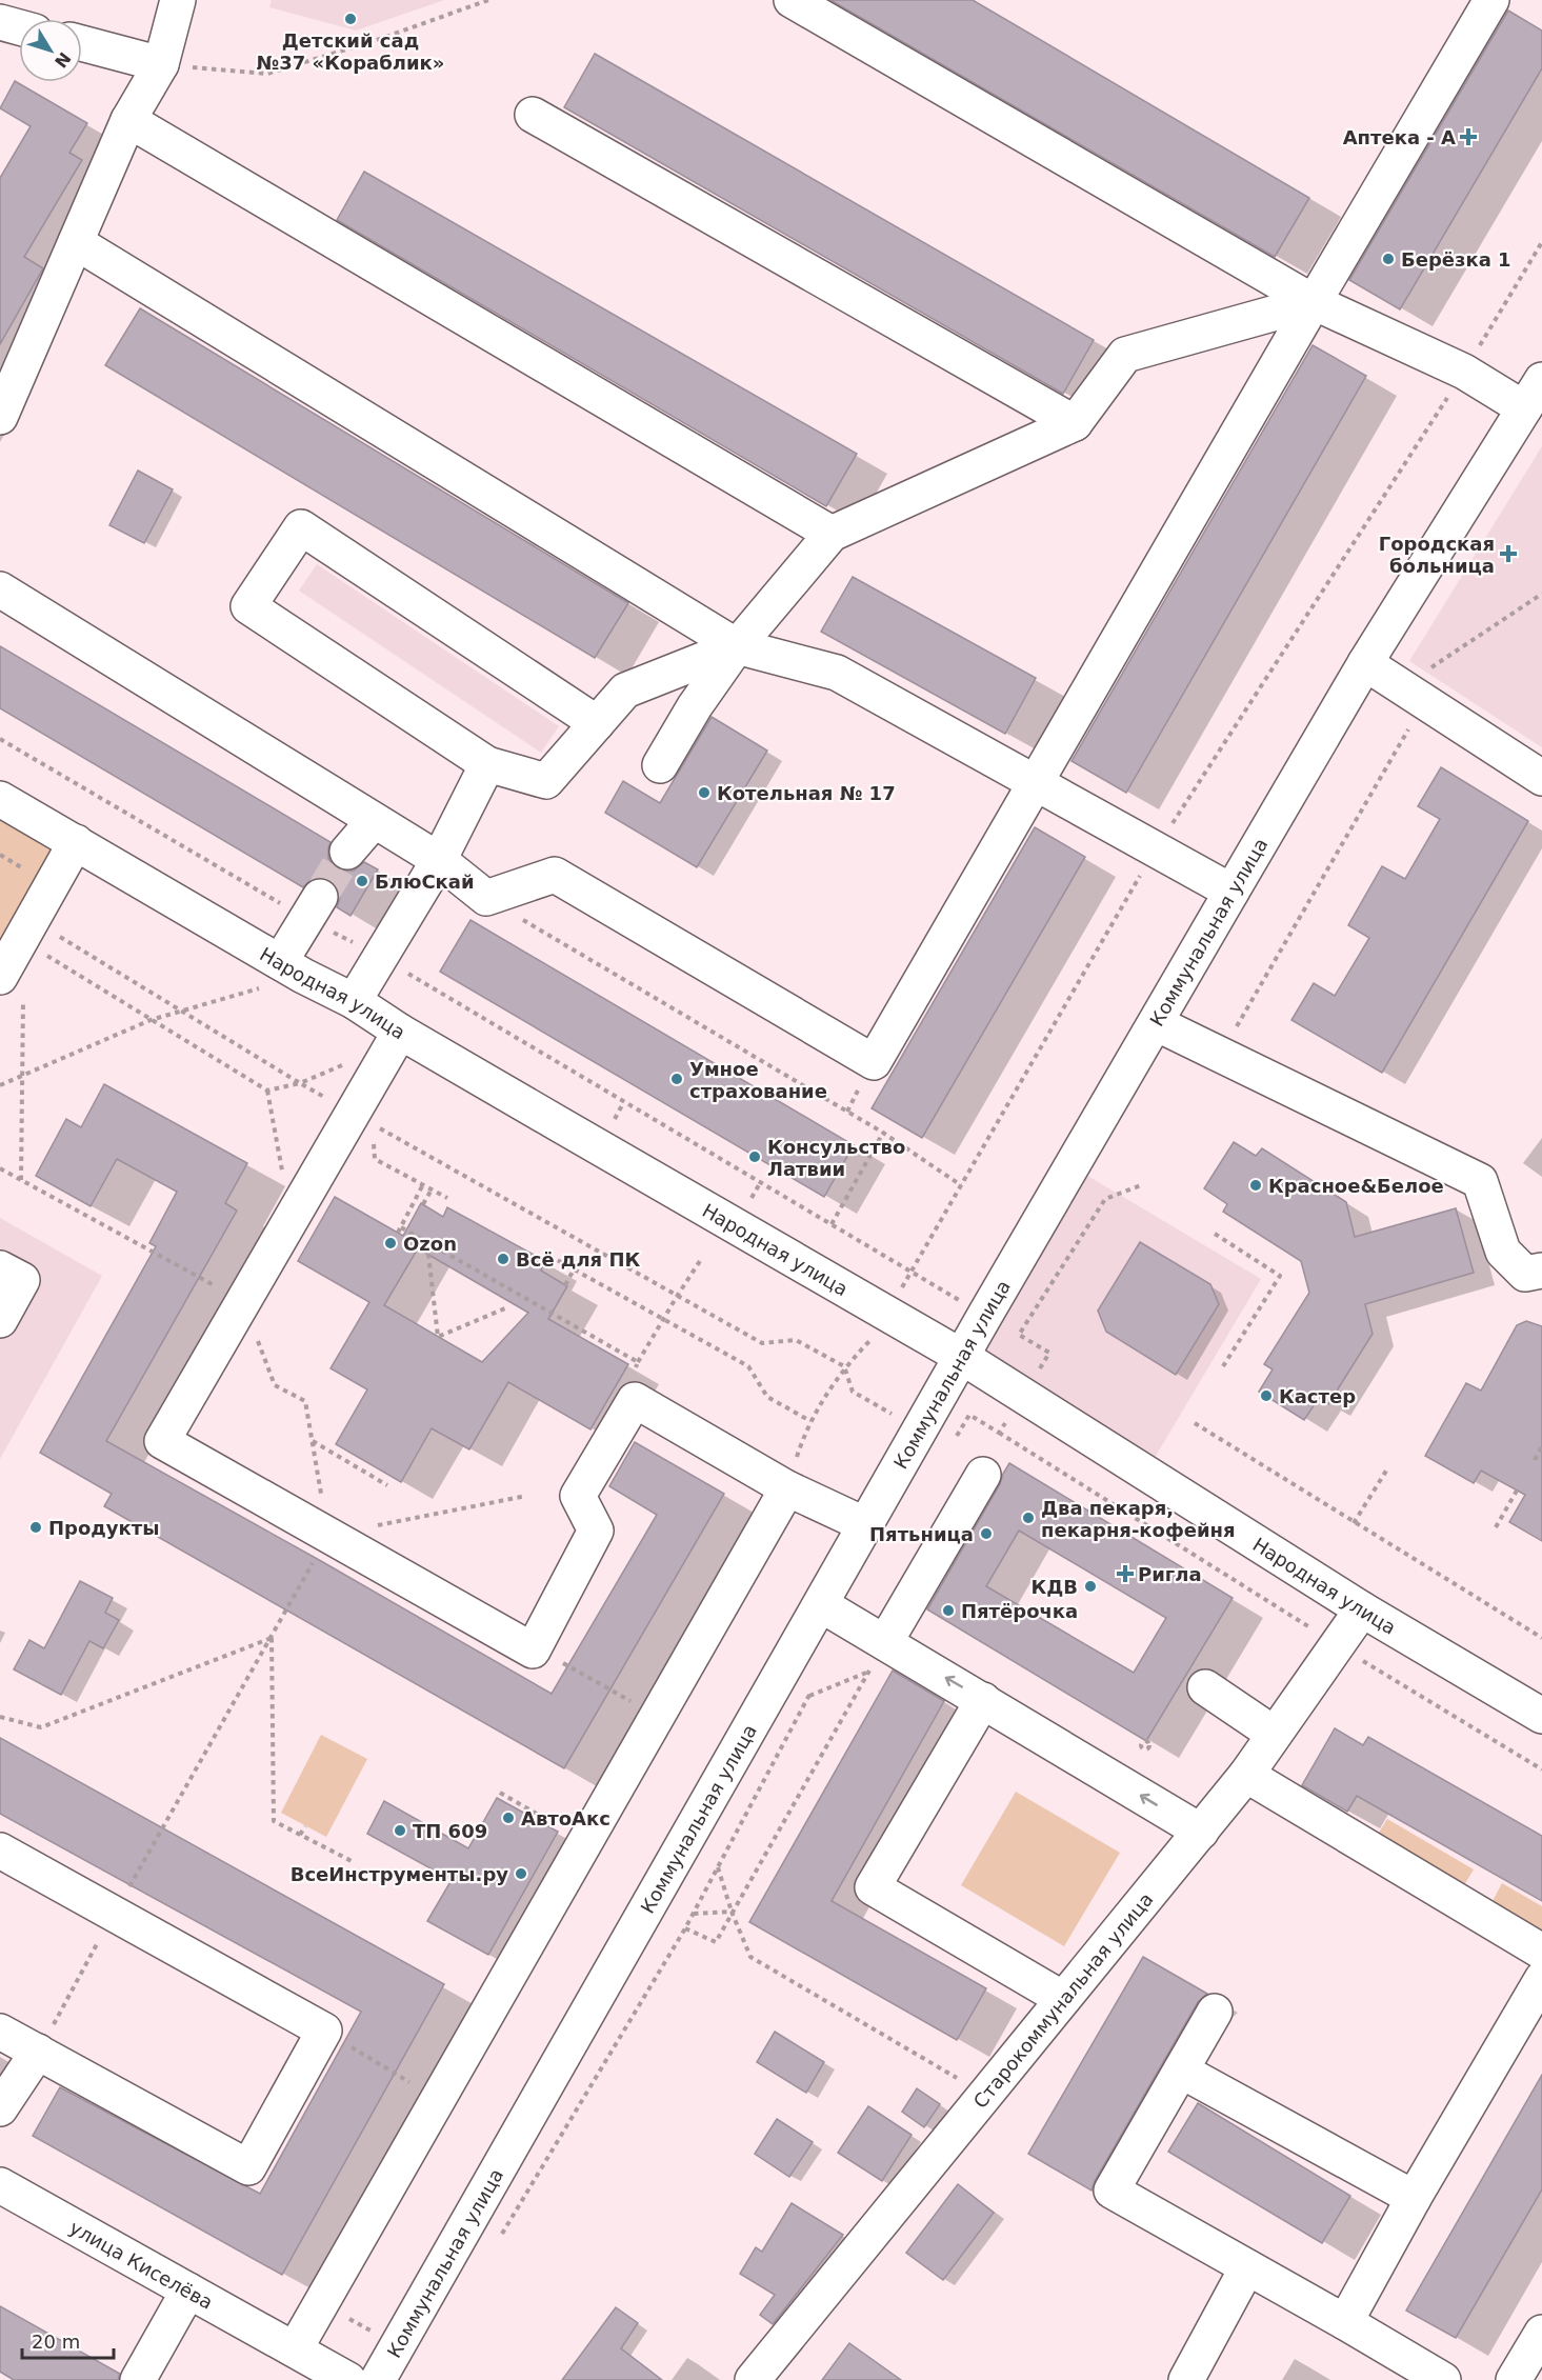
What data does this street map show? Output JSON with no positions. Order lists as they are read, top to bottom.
{
  "streets": {
    "street": [
      "Коммунальная улица",
      "Народная улица",
      "Старокоммунальная улица",
      "улица Киселёва"
    ]
  },
  "crossings": [
    ["Коммунальная улица", "Народная улица"],
    ["Народная улица", "Старокоммунальная улица"]
  ],
  "places": {
    "other": [
      "Детский сад №37 «Кораблик»",
      "Берёзка 1",
      "Котельная № 17",
      "БлюСкай",
      "Умное страхование",
      "Консульство Латвии",
      "Красное&Белое",
      "Ozon",
      "Всё для ПК",
      "Кастер",
      "Два пекаря, пекарня-кофейня",
      "Продукты",
      "Пятьница",
      "КДВ",
      "Пятёрочка",
      "АвтоАкс",
      "ТП 609",
      "ВсеИнструменты.ру"
    ],
    "health": ["Аптека - А", "Городская больница", "Ригла"]
  },
  "scale_bar": "20 m",
  "north": "bottom right"
}
